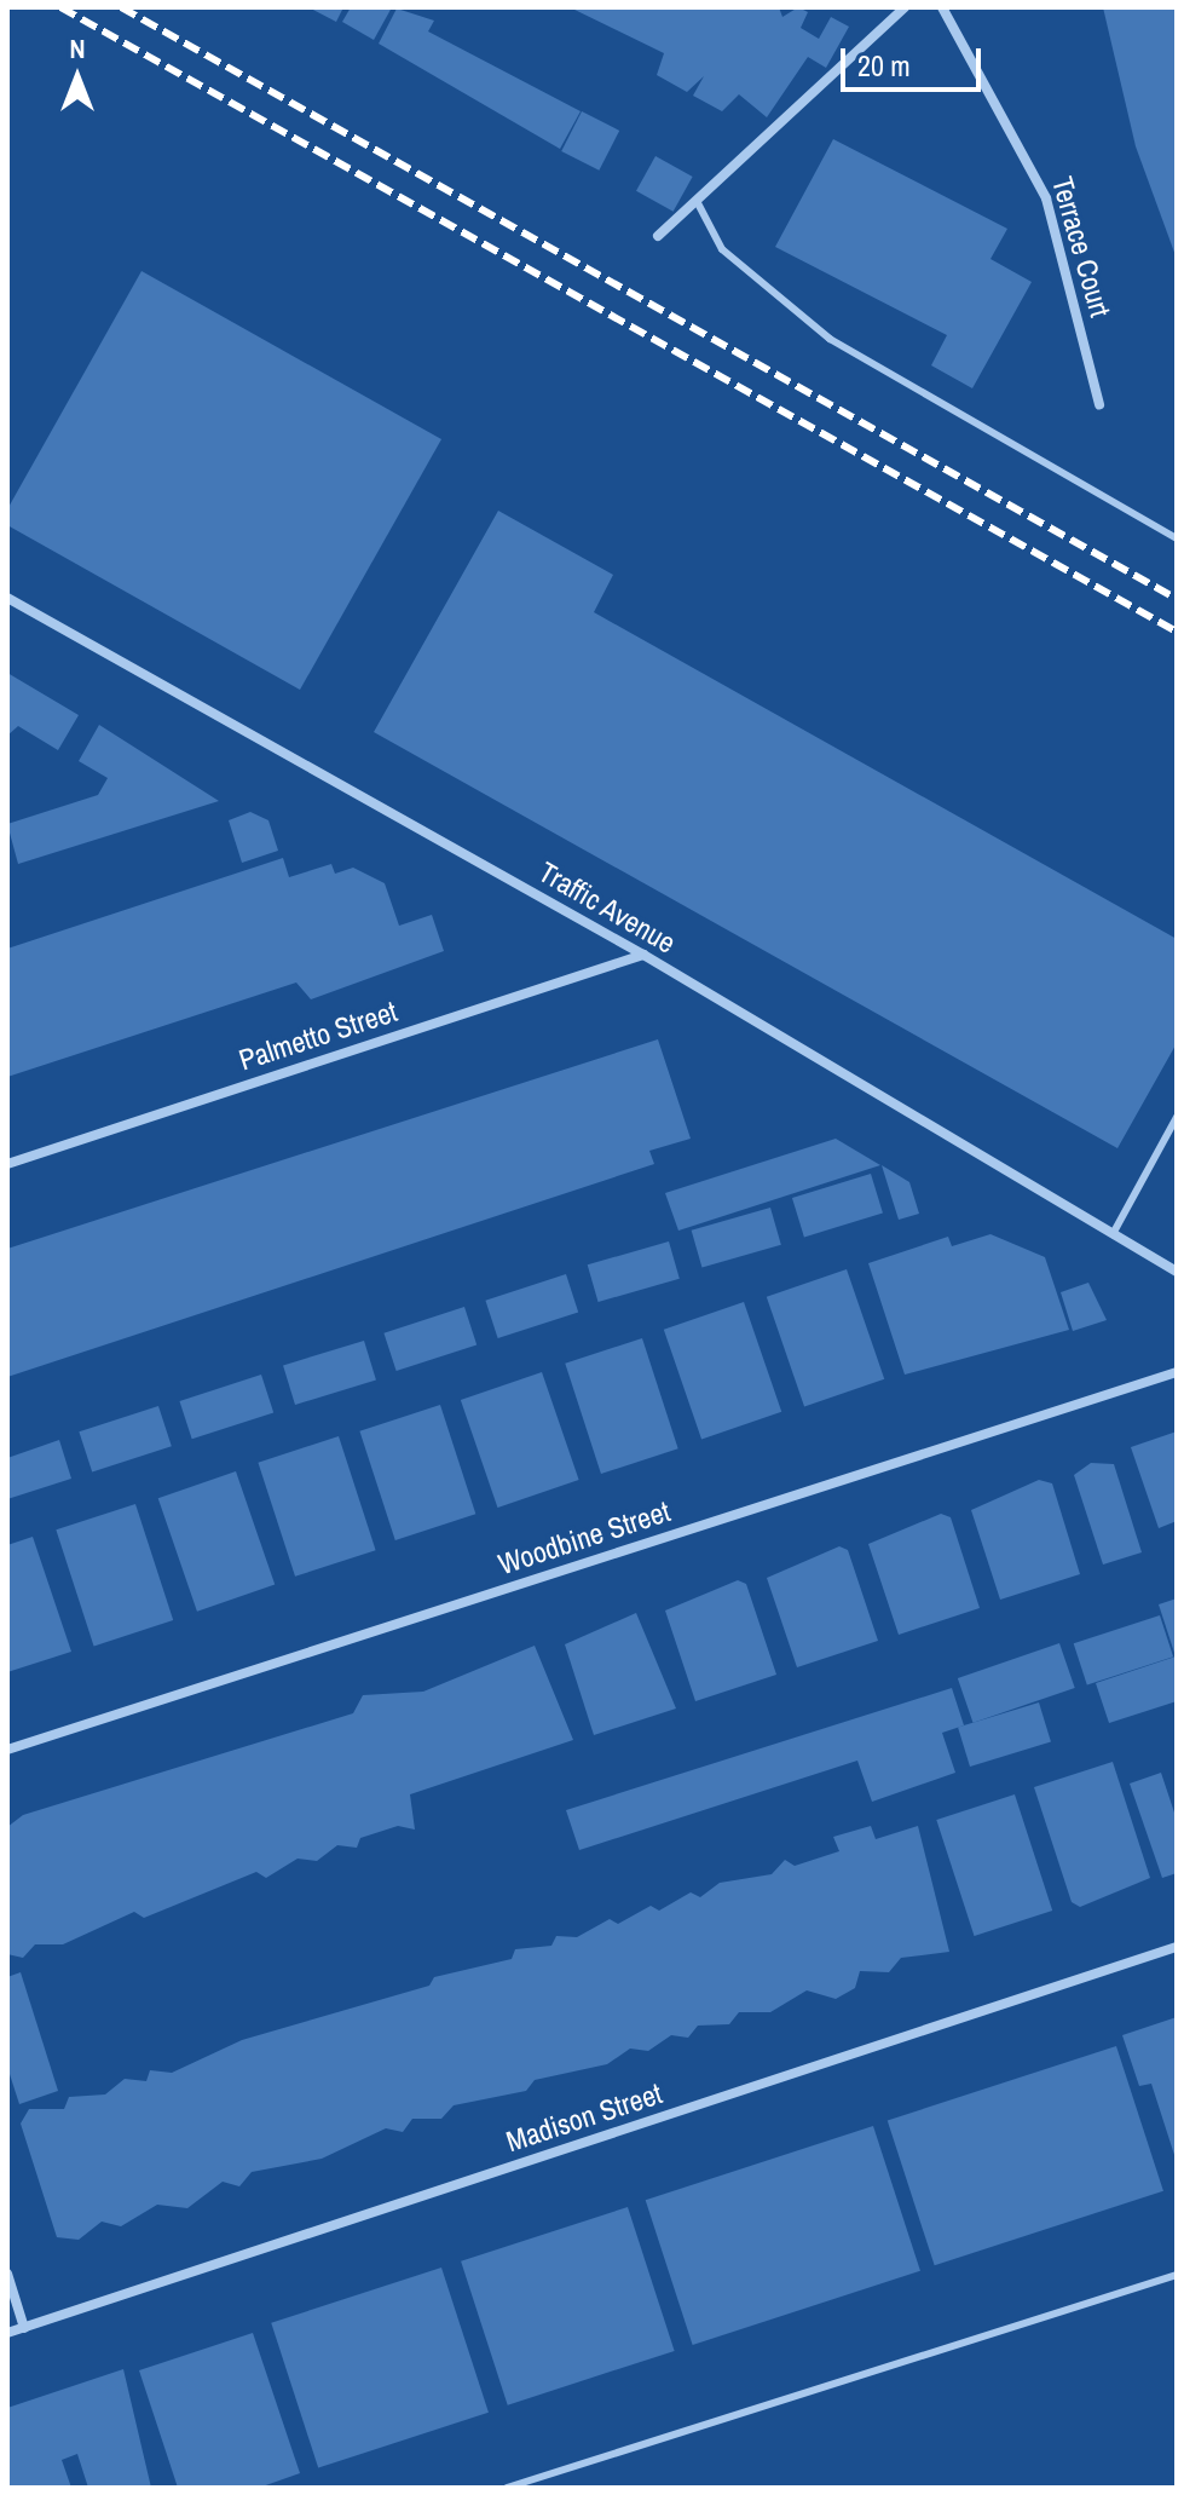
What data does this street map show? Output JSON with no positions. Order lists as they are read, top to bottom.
{
  "streets": {
    "street": [
      "Terrace Court",
      "Traffic Avenue",
      "Palmetto Street",
      "Woodbine Street",
      "Madison Street"
    ]
  },
  "crossings": [
    ["Traffic Avenue", "Palmetto Street"]
  ],
  "scale_bar": "20 m",
  "north": "top"
}
